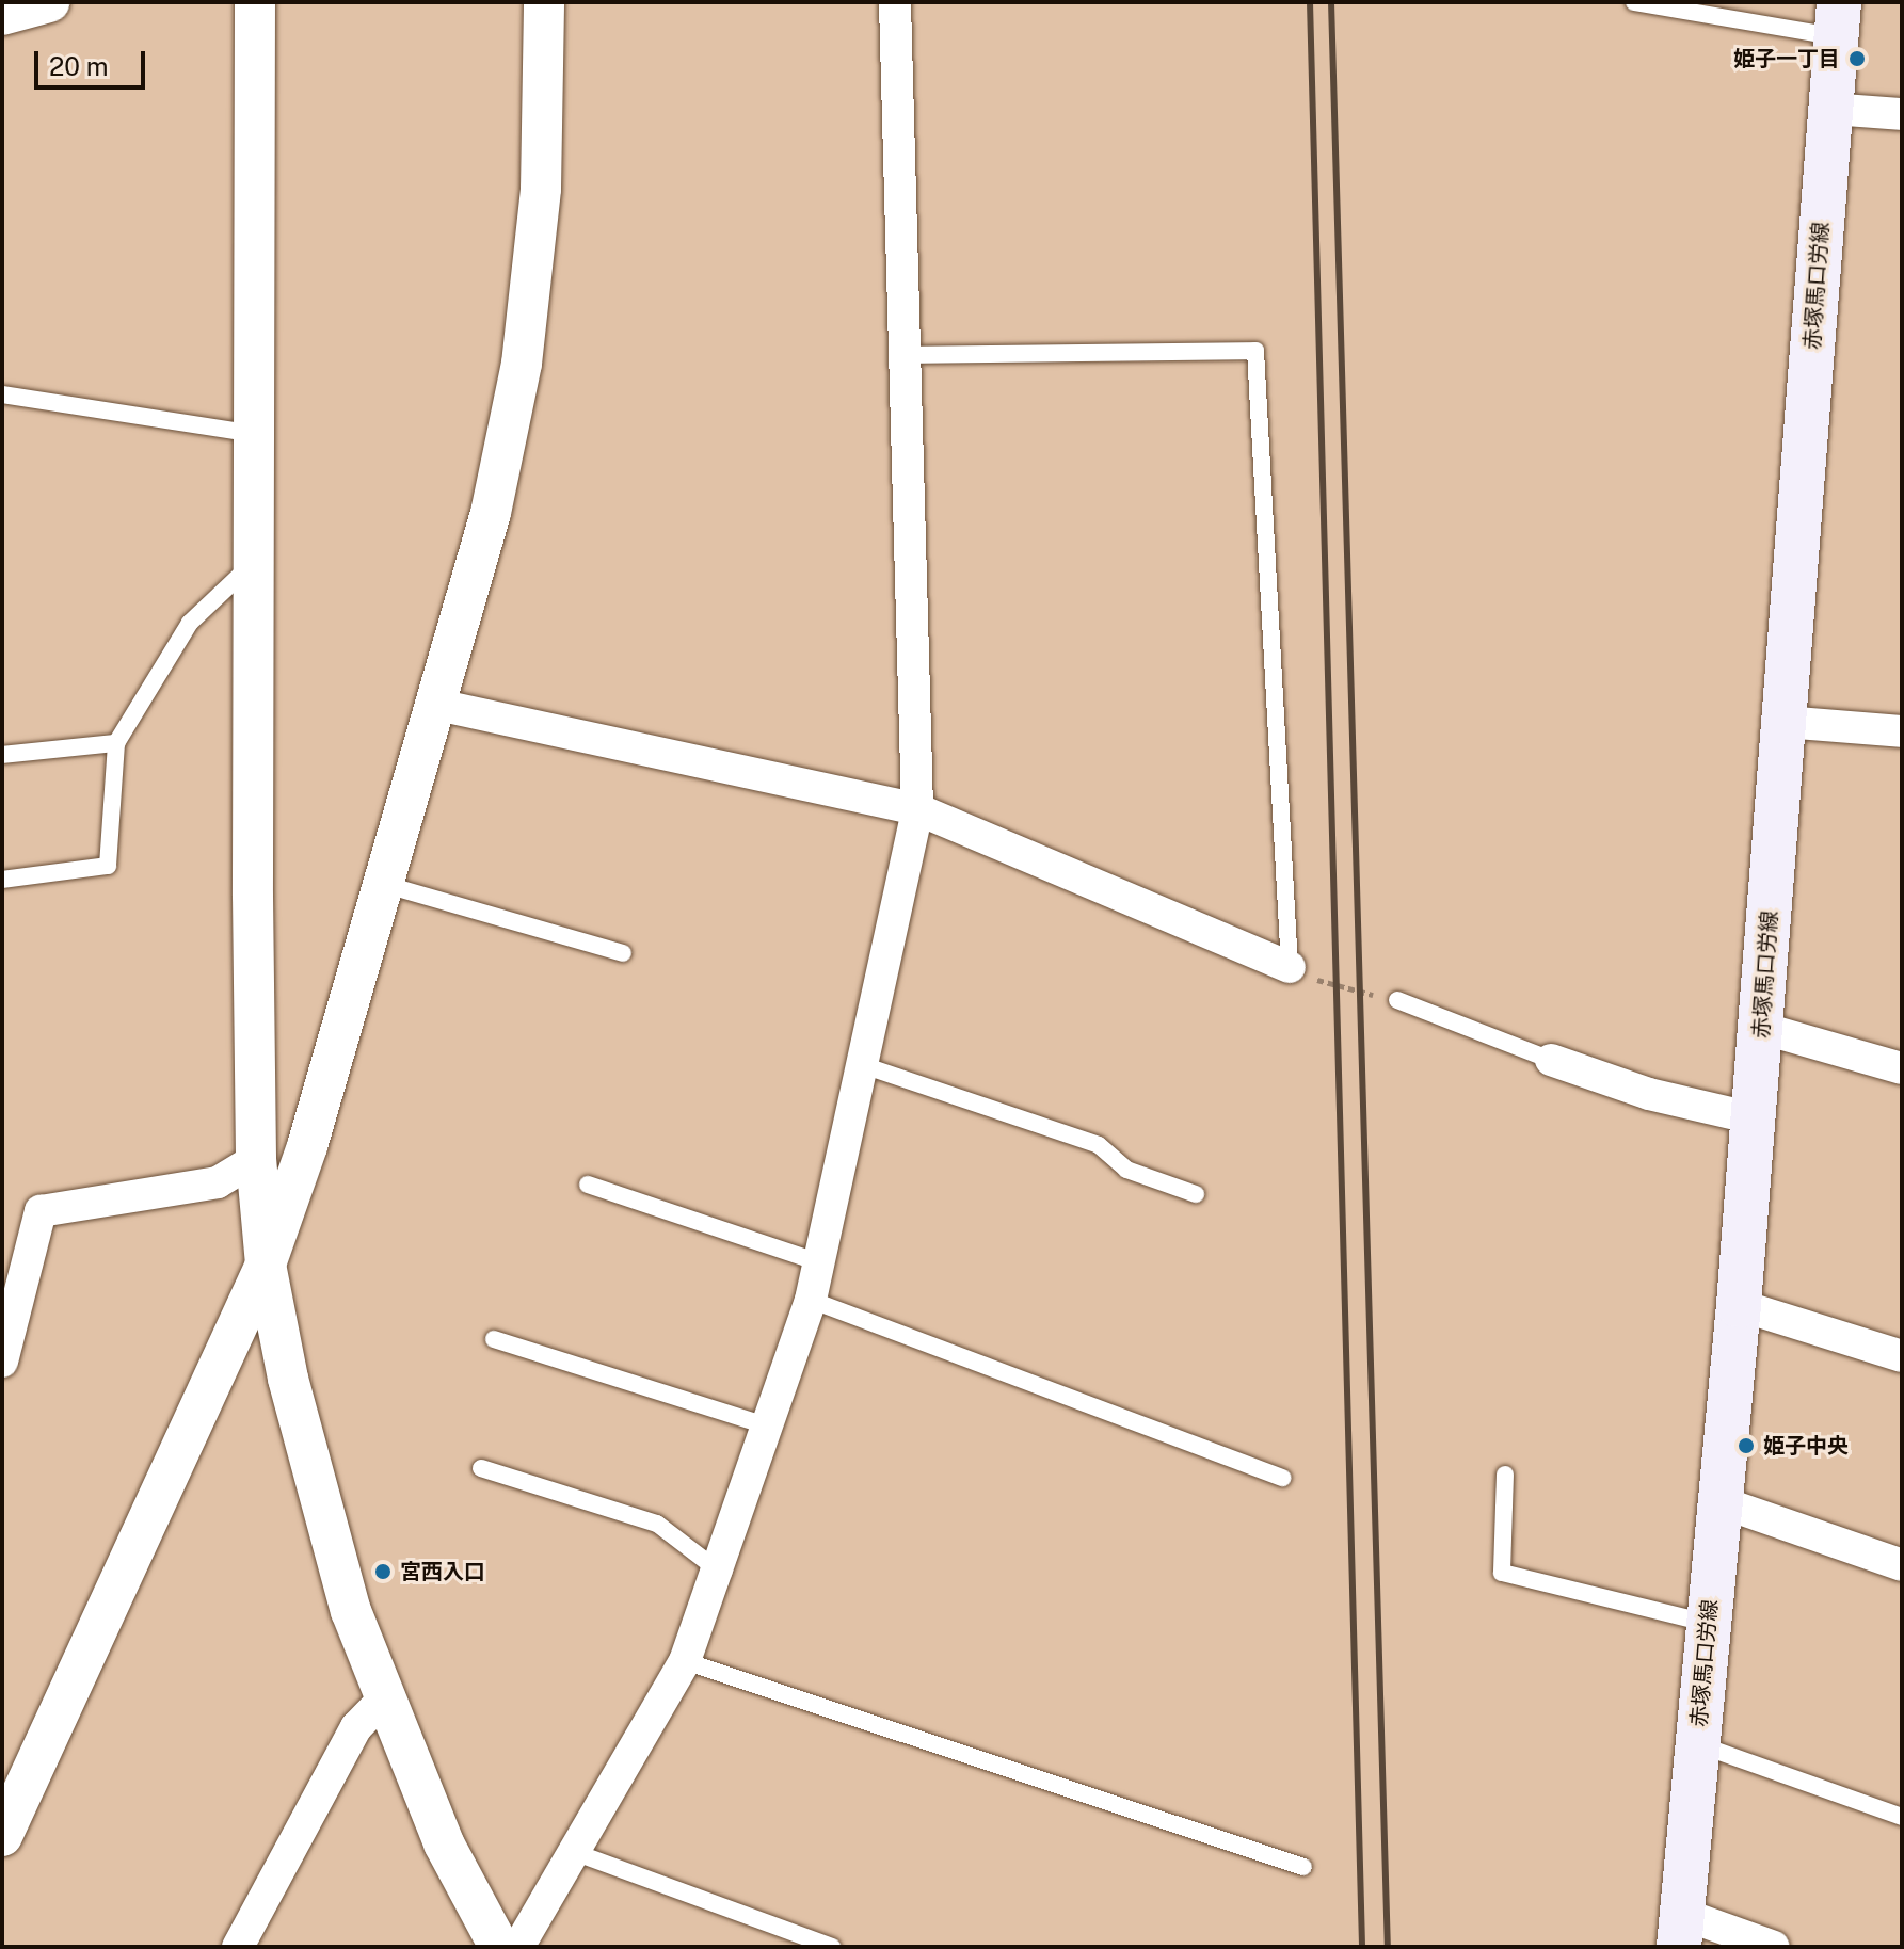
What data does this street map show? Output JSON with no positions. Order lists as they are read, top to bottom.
{
  "streets": {
    "main road": ["赤塚馬口労線"]
  },
  "places": ["姫子一丁目", "姫子中央", "宮西入口"],
  "scale_bar": "20 m"
}
